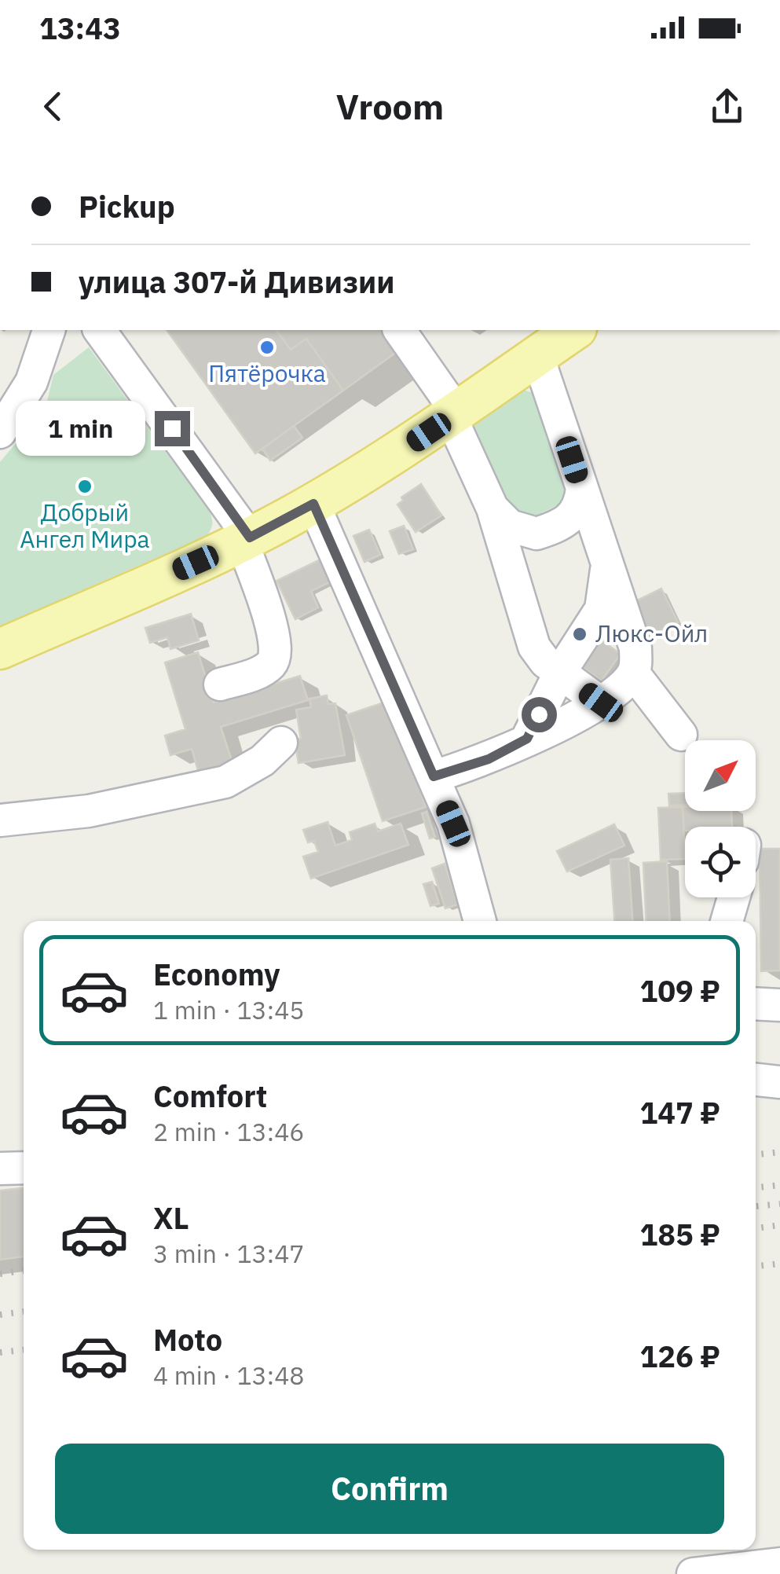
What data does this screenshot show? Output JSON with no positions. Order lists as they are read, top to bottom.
{
  "places": ["Пятёрочка", "Добрый Ангел Мира", "Люкс-Ойл"],
  "north": "top right",
  "page": {
    "status": "13:43",
    "header": "Vroom",
    "banner": ["Pickup", "улица 307-й Дивизии"],
    "bubble": "1 min",
    "list": [
      {
        "name": "Economy",
        "note": "1 min · 13:45",
        "value": "109 ₽"
      },
      {
        "name": "Comfort",
        "note": "2 min · 13:46",
        "value": "147 ₽"
      },
      {
        "name": "XL",
        "note": "3 min · 13:47",
        "value": "185 ₽"
      },
      {
        "name": "Moto",
        "note": "4 min · 13:48",
        "value": "126 ₽"
      }
    ],
    "buttons": "Confirm"
  }
}
